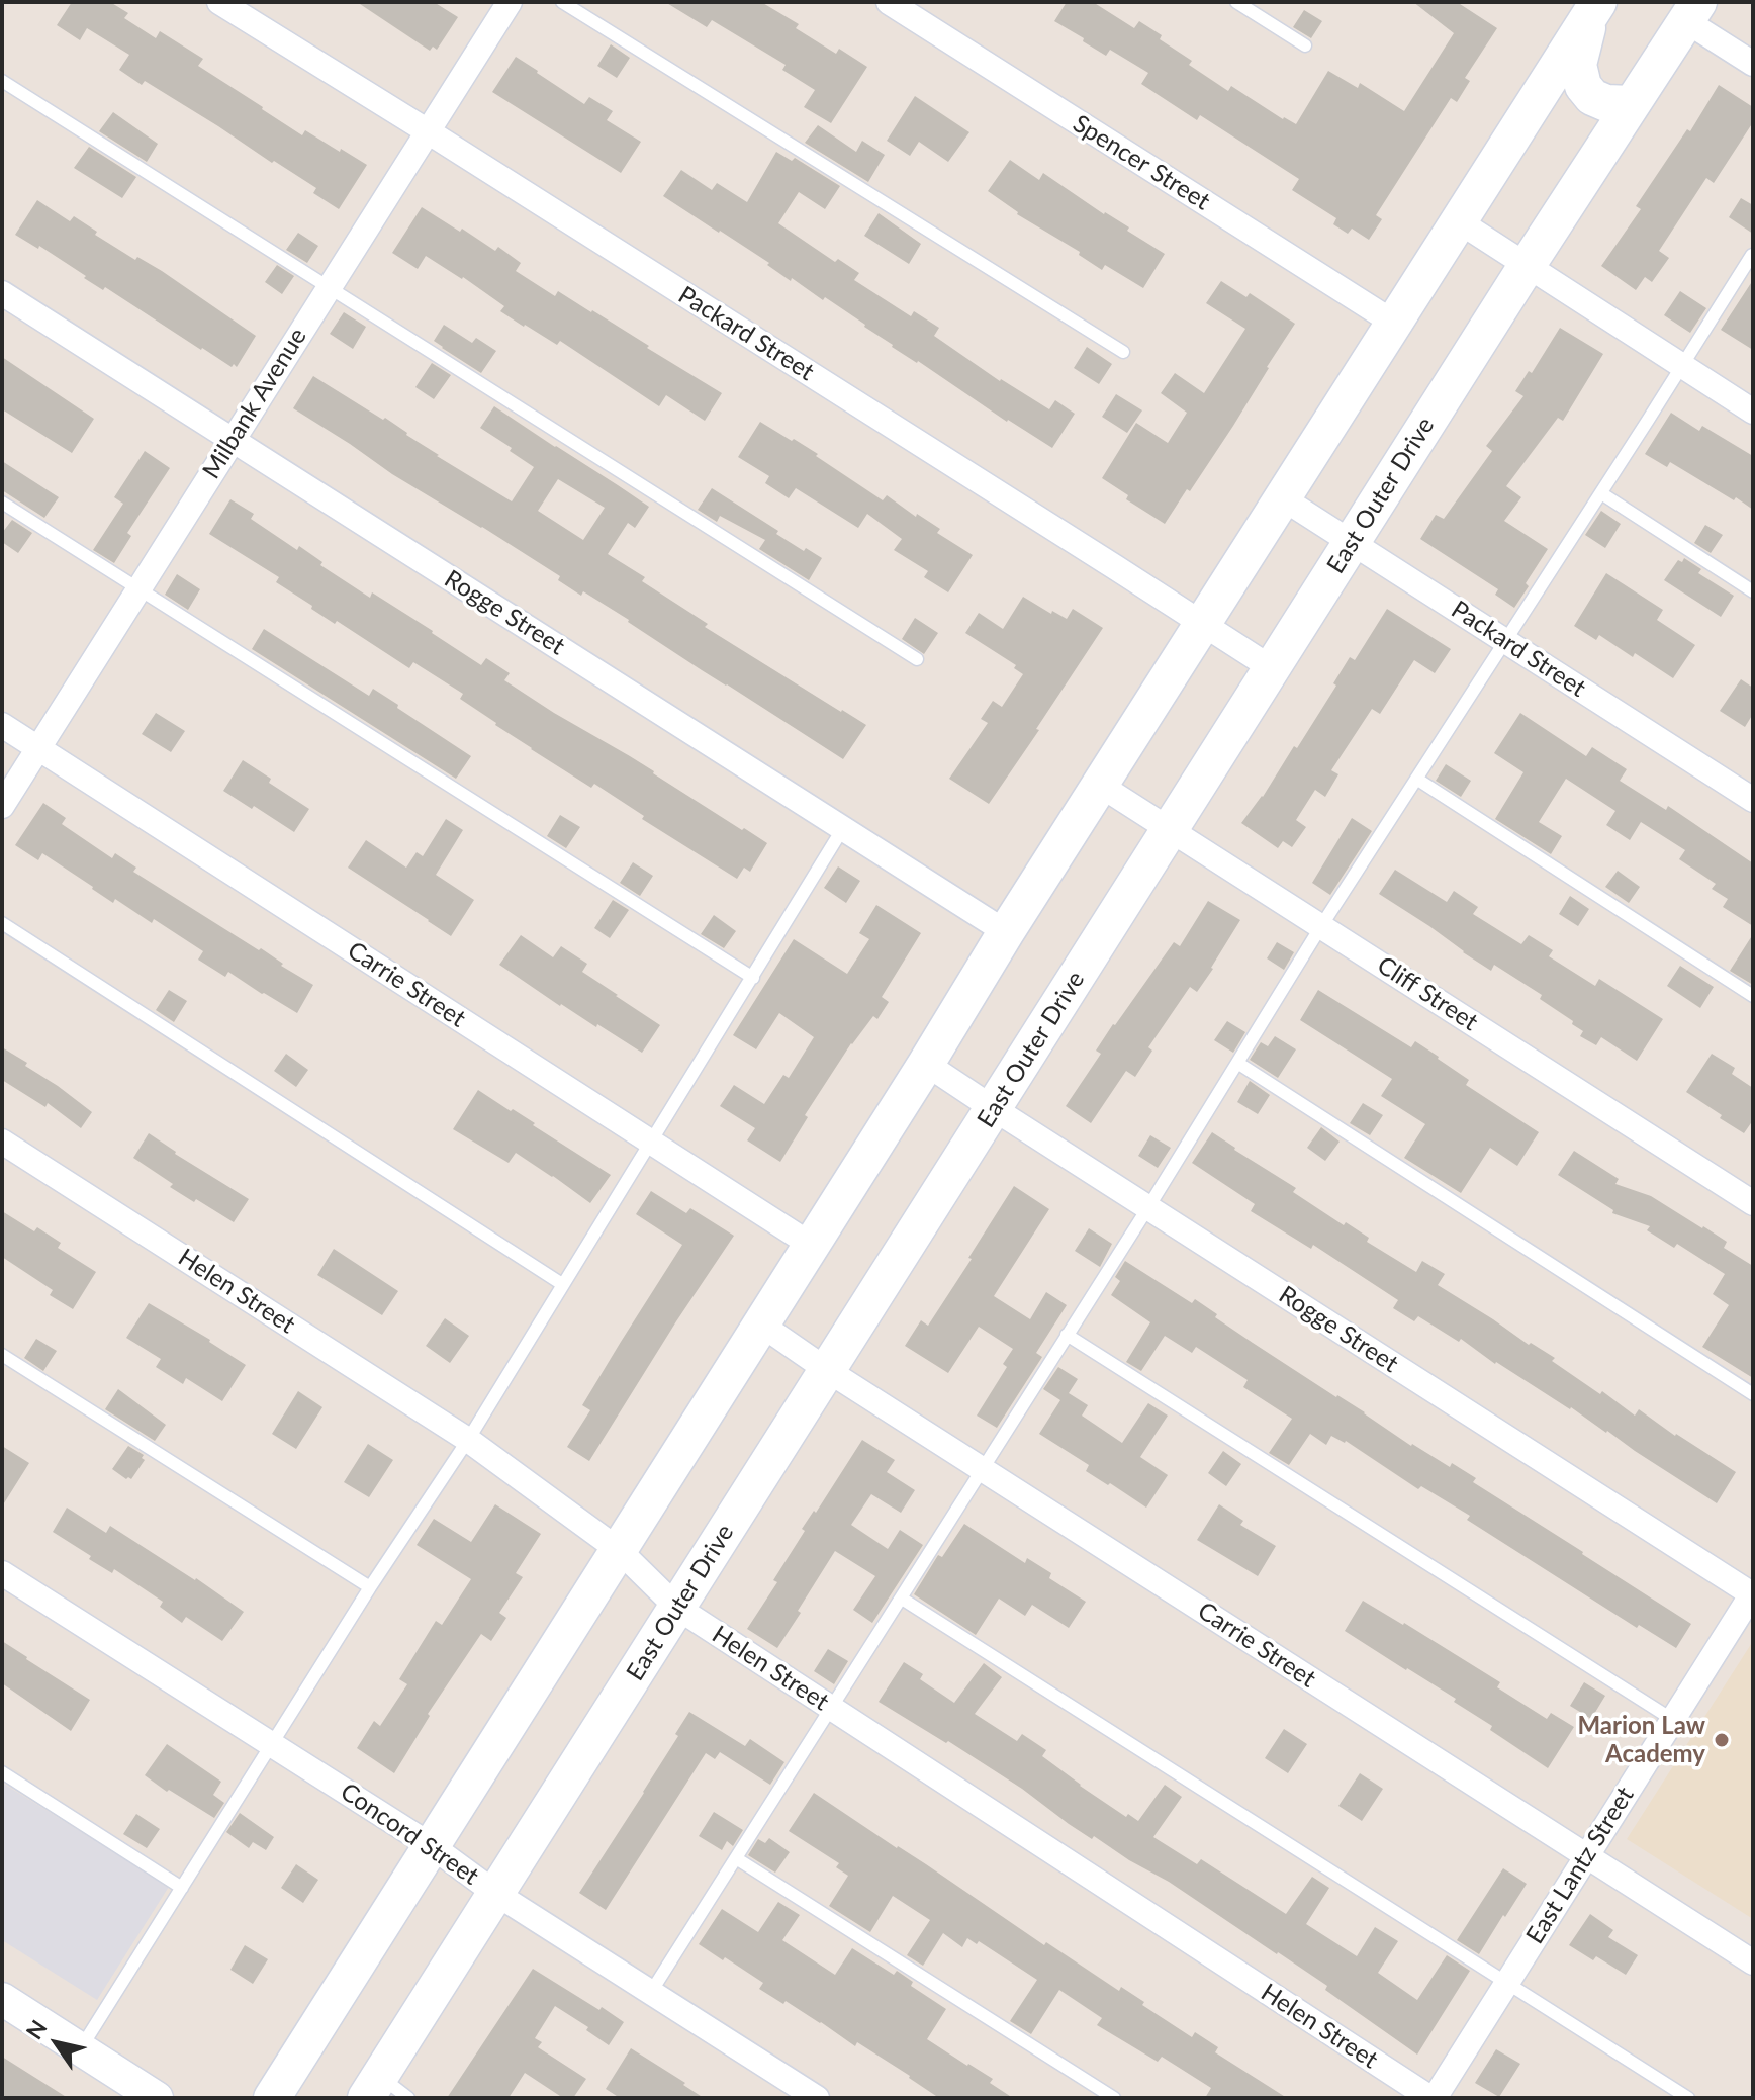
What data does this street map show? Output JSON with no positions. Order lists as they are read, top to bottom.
{
  "streets": {
    "main road": ["East Outer Drive"],
    "street": [
      "Spencer Street",
      "Packard Street",
      "Milbank Avenue",
      "Rogge Street",
      "Carrie Street",
      "Cliff Street",
      "Helen Street",
      "Concord Street",
      "East Lantz Street"
    ]
  },
  "crossings": [
    ["Packard Street", "Milbank Avenue"],
    ["Packard Street", "East Outer Drive"],
    ["Milbank Avenue", "Rogge Street"],
    ["Milbank Avenue", "Carrie Street"],
    ["East Outer Drive", "Rogge Street"],
    ["East Outer Drive", "Carrie Street"],
    ["East Outer Drive", "Cliff Street"],
    ["East Outer Drive", "Helen Street"],
    ["East Outer Drive", "Concord Street"],
    ["Rogge Street", "East Lantz Street"],
    ["Carrie Street", "East Lantz Street"],
    ["Helen Street", "East Lantz Street"]
  ],
  "places": ["Marion Law Academy"],
  "north": "top left"
}
